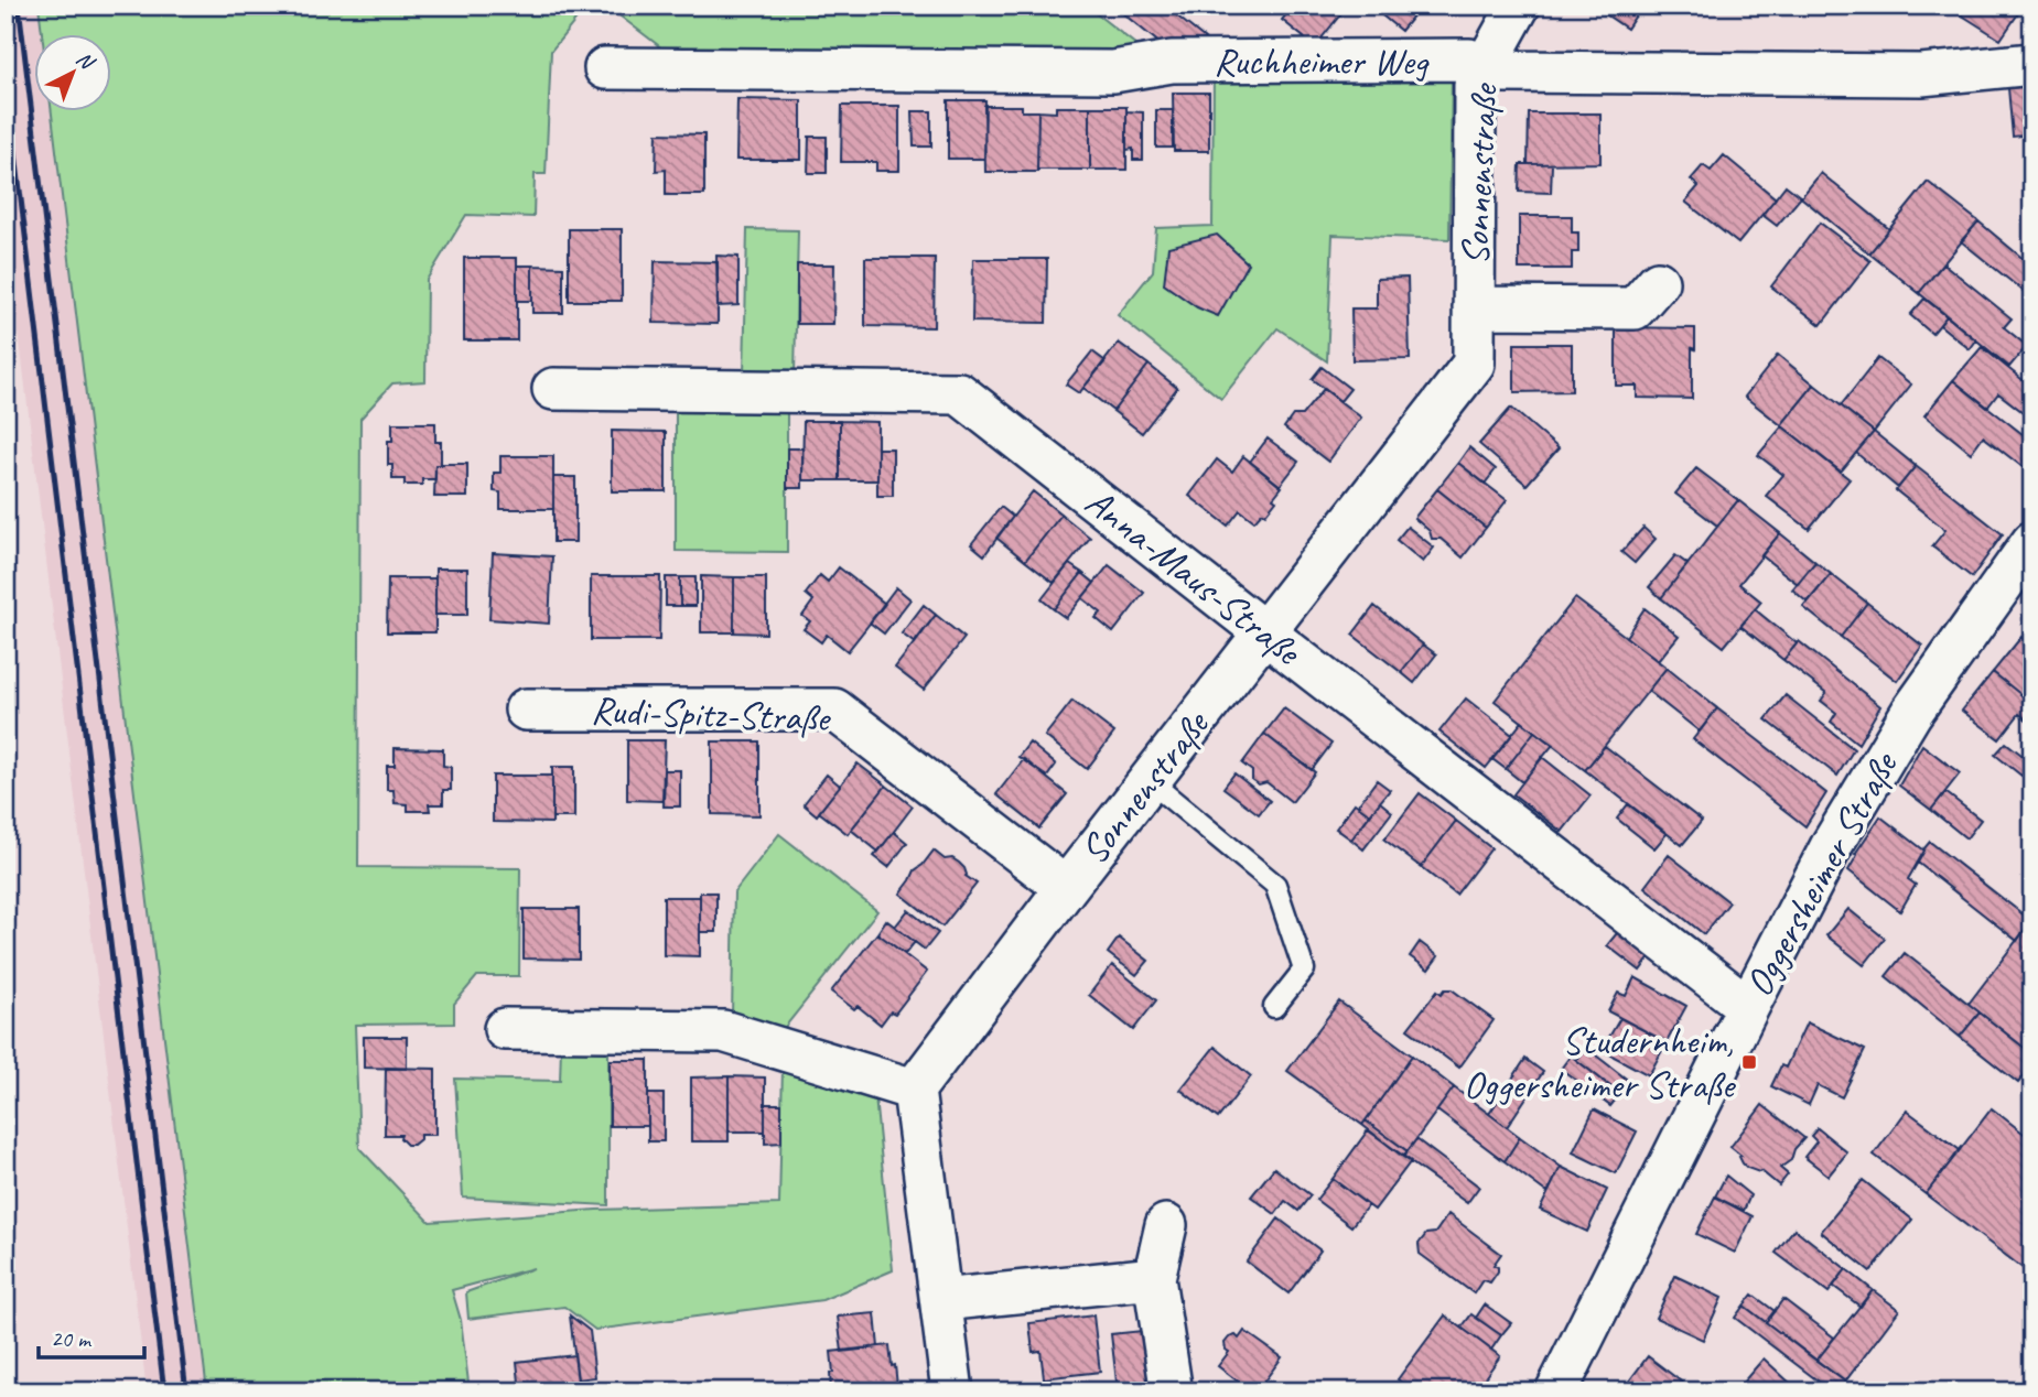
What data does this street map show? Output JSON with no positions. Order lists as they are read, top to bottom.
{
  "streets": {
    "street": [
      "Ruchheimer Weg",
      "Sonnenstraße",
      "Anna-Maus-Straße",
      "Rudi-Spitz-Straße",
      "Oggersheimer Straße"
    ]
  },
  "crossings": [
    ["Ruchheimer Weg", "Sonnenstraße"],
    ["Sonnenstraße", "Anna-Maus-Straße"],
    ["Sonnenstraße", "Rudi-Spitz-Straße"],
    ["Anna-Maus-Straße", "Oggersheimer Straße"]
  ],
  "places": {
    "transit": ["Studernheim, Oggersheimer Straße"]
  },
  "scale_bar": "20 m",
  "north": "top right"
}
